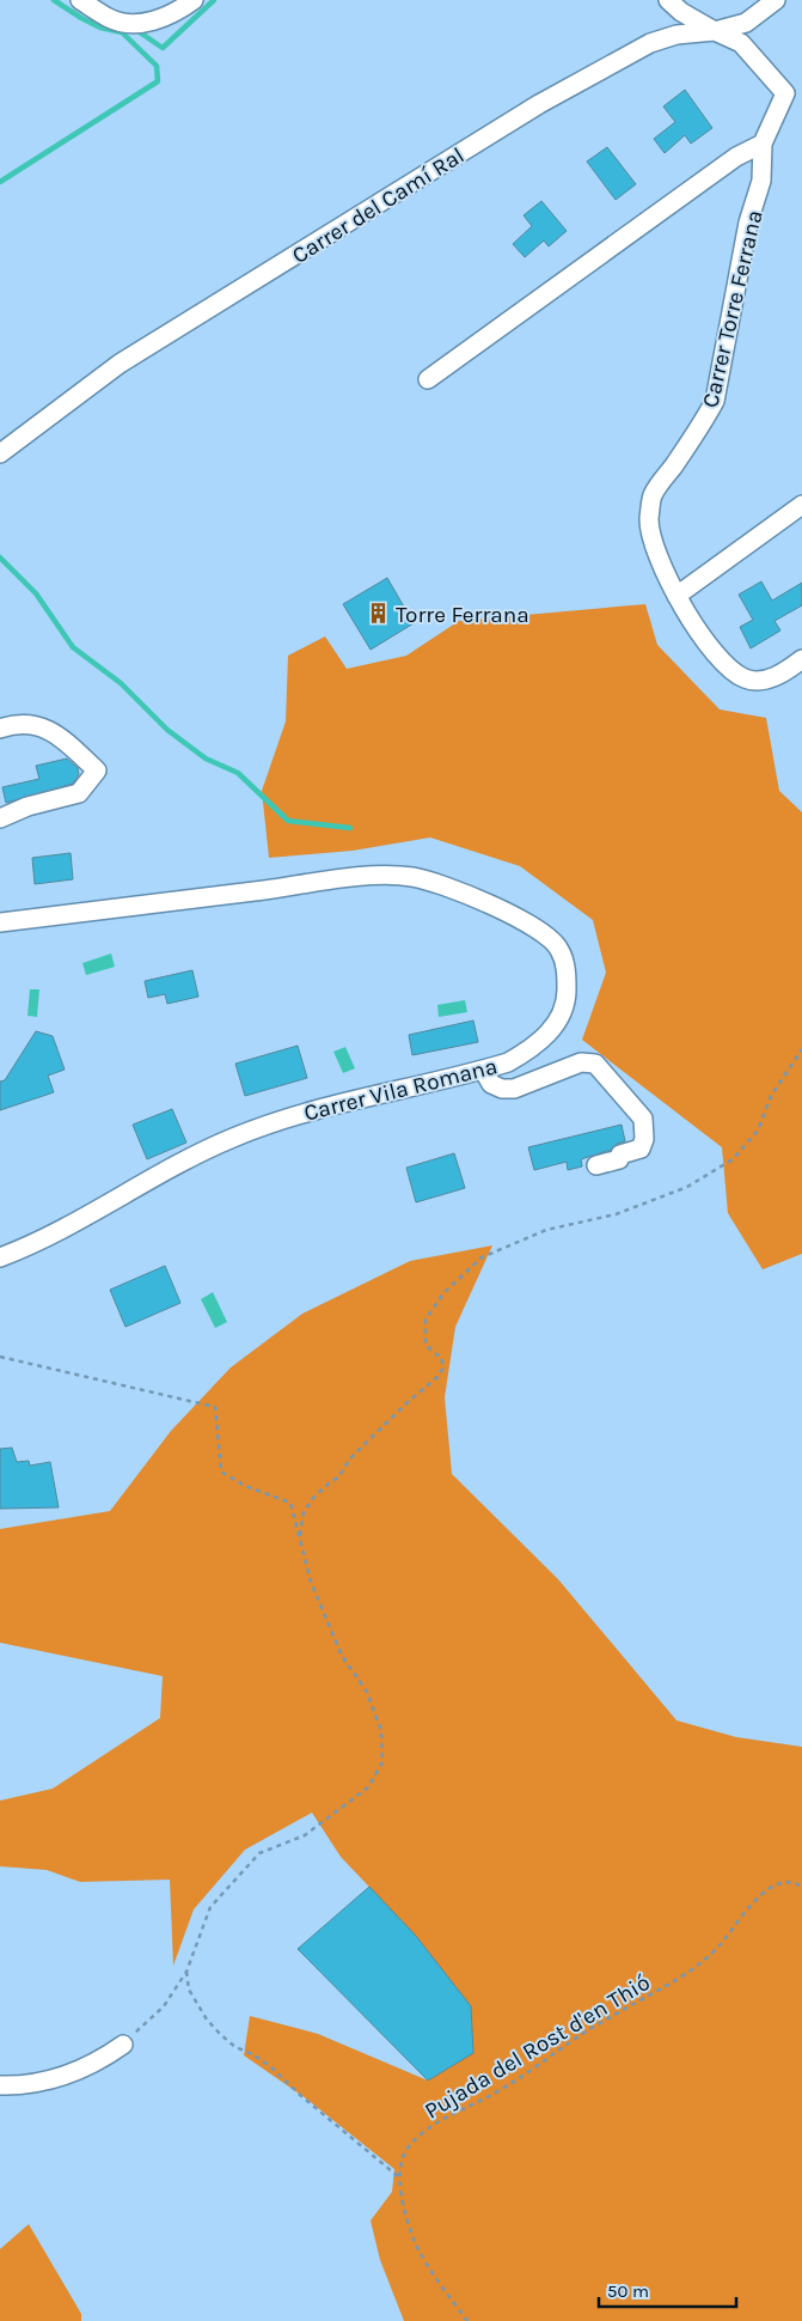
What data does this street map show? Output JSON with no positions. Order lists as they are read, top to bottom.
{
  "streets": {
    "street": ["Carrer del Camí Ral", "Carrer Torre Ferrana", "Carrer Vila Romana"],
    "path": ["Pujada del Rost d'en Thió"]
  },
  "crossings": [
    ["Carrer del Camí Ral", "Carrer Torre Ferrana"]
  ],
  "places": {
    "building": ["Torre Ferrana"]
  },
  "scale_bar": "50 m"
}
